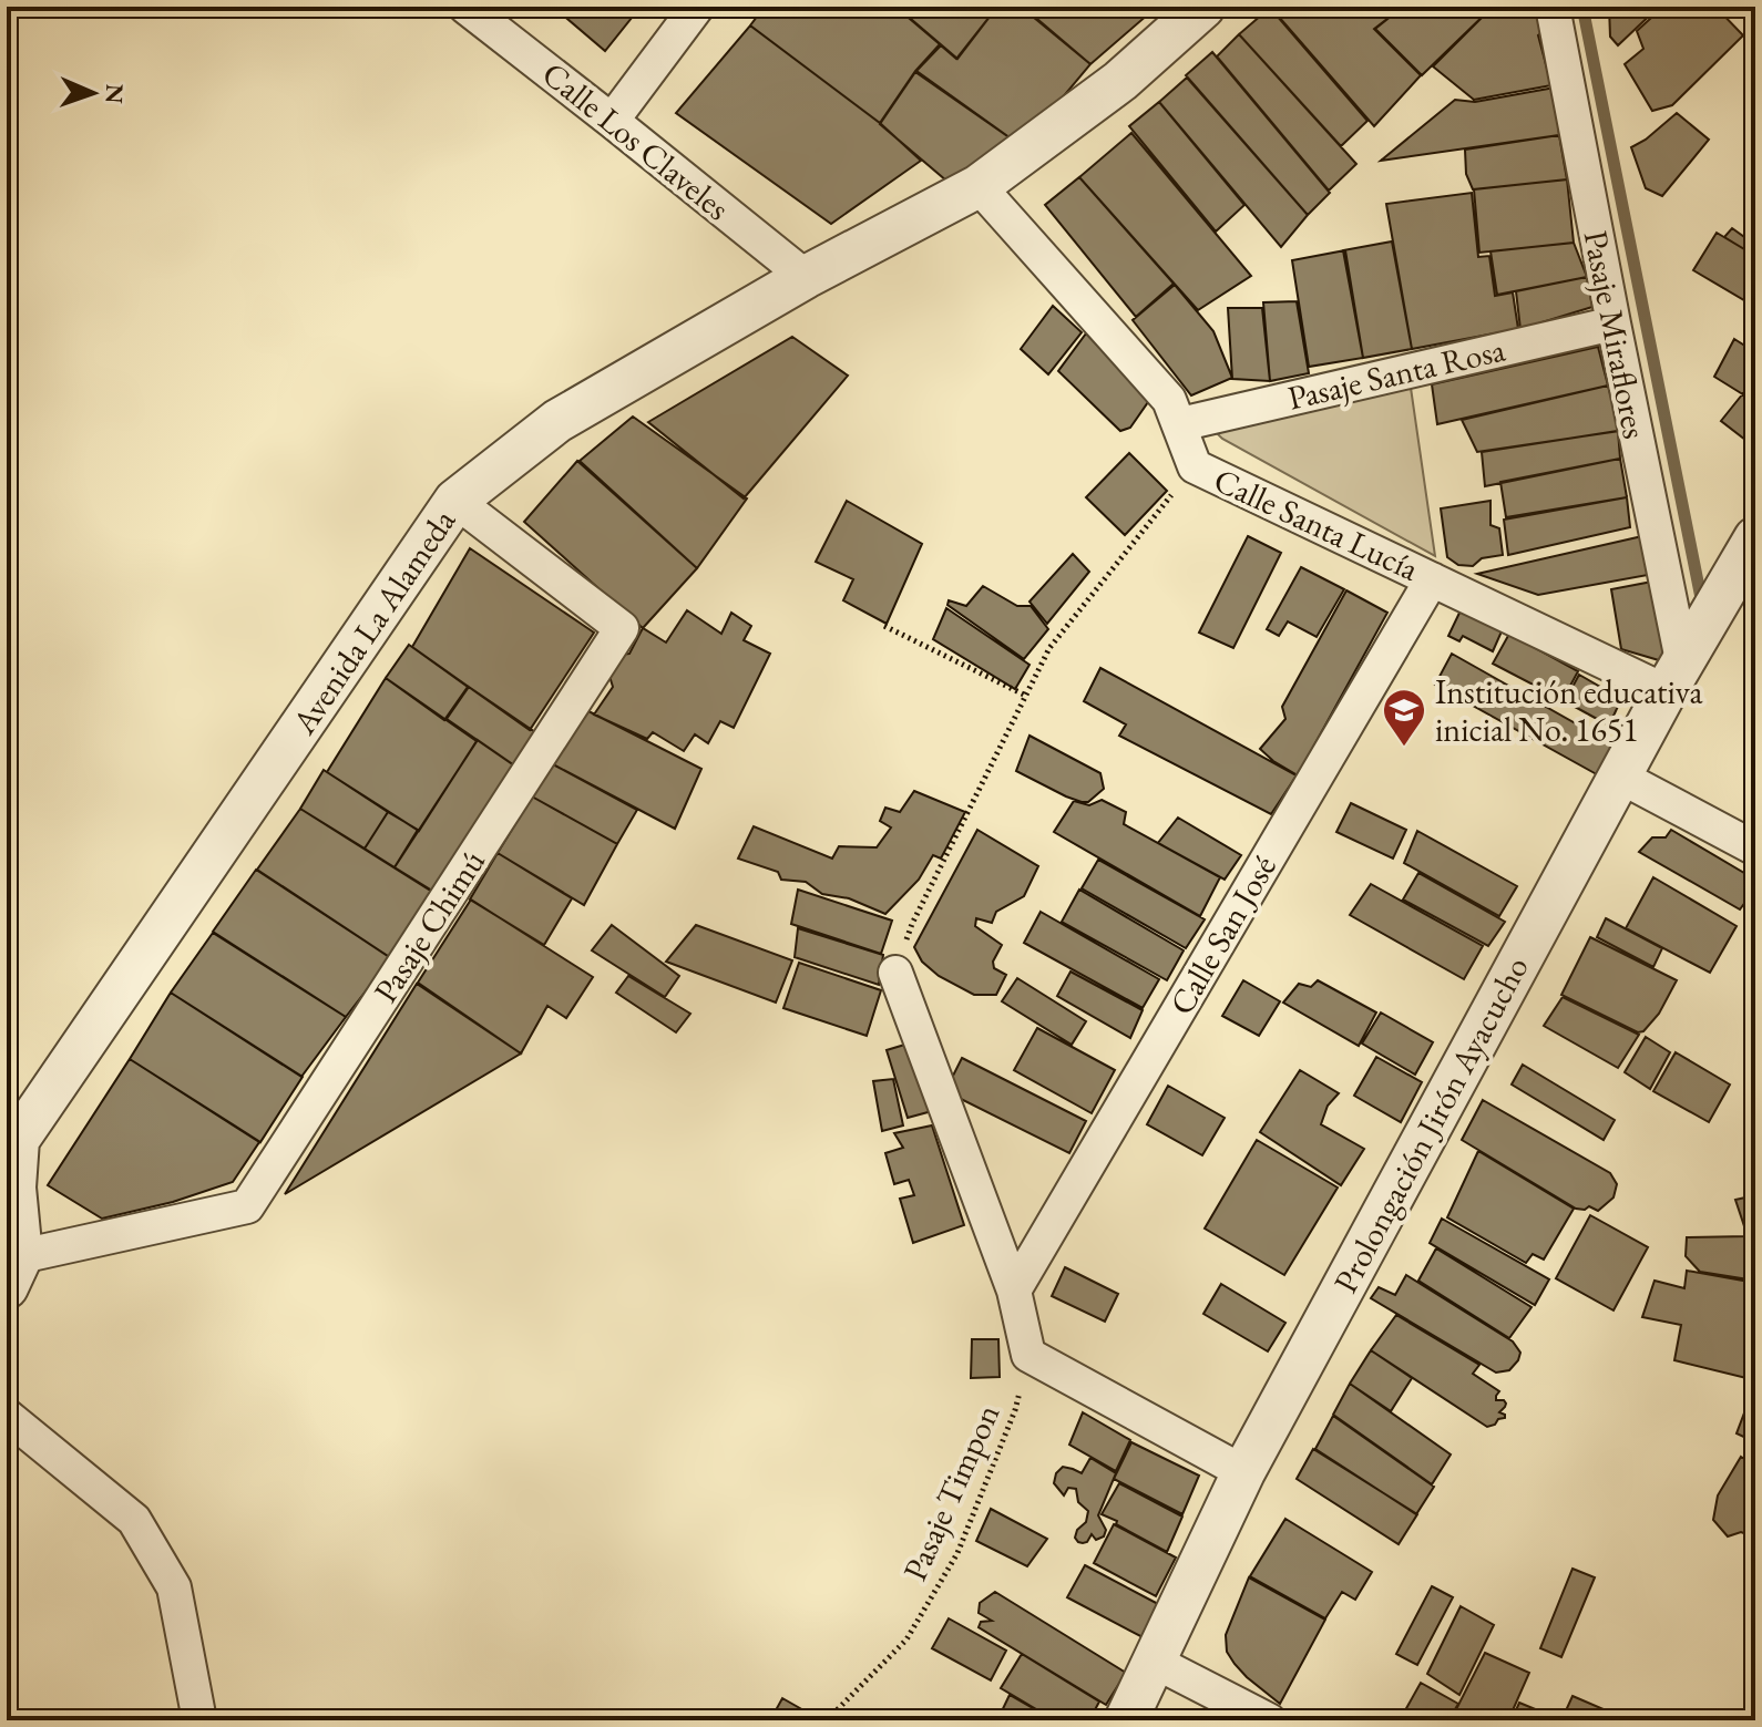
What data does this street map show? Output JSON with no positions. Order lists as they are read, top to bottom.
{
  "streets": {
    "street": [
      "Calle Los Claveles",
      "Pasaje Miraflores",
      "Pasaje Santa Rosa",
      "Calle Santa Lucía",
      "Avenida La Alameda",
      "Pasaje Chimú",
      "Calle San José",
      "Prolongación Jirón Ayacucho"
    ],
    "path": ["Pasaje Timpon"]
  },
  "crossings": [
    ["Calle Los Claveles", "Avenida La Alameda"],
    ["Pasaje Miraflores", "Pasaje Santa Rosa"],
    ["Pasaje Miraflores", "Calle Santa Lucía"],
    ["Pasaje Miraflores", "Prolongación Jirón Ayacucho"],
    ["Pasaje Santa Rosa", "Calle Santa Lucía"],
    ["Calle Santa Lucía", "Avenida La Alameda"],
    ["Calle Santa Lucía", "Calle San José"],
    ["Calle Santa Lucía", "Prolongación Jirón Ayacucho"],
    ["Avenida La Alameda", "Pasaje Chimú"]
  ],
  "places": {
    "school or university": ["Institución educativa inicial No. 1651"]
  },
  "north": "right"
}
